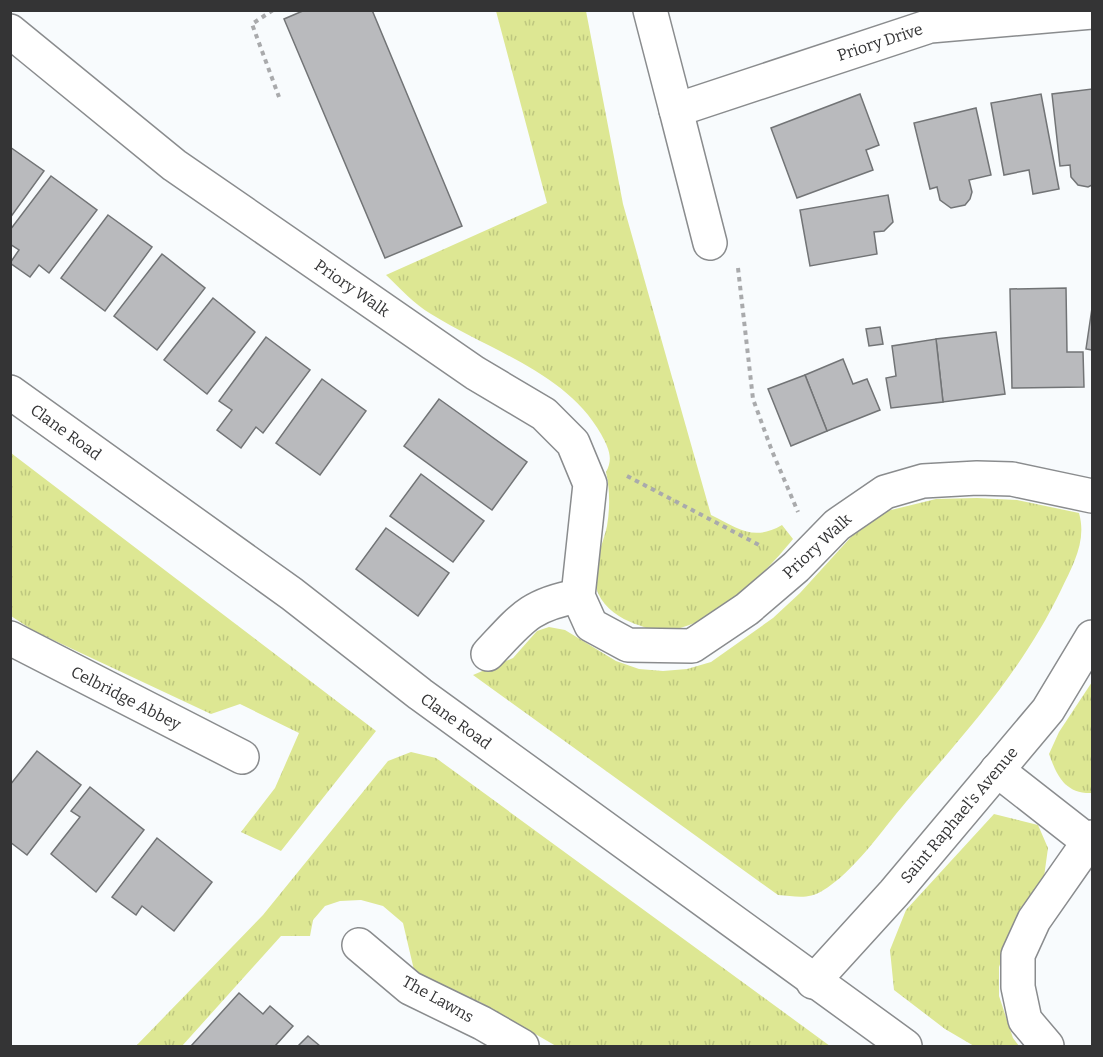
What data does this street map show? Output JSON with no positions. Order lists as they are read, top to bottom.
{
  "streets": {
    "street": [
      "Priory Drive",
      "Priory Walk",
      "Clane Road",
      "Celbridge Abbey",
      "Saint Raphael's Avenue",
      "The Lawns"
    ]
  },
  "crossings": [
    ["Clane Road", "Saint Raphael's Avenue"]
  ]
}
